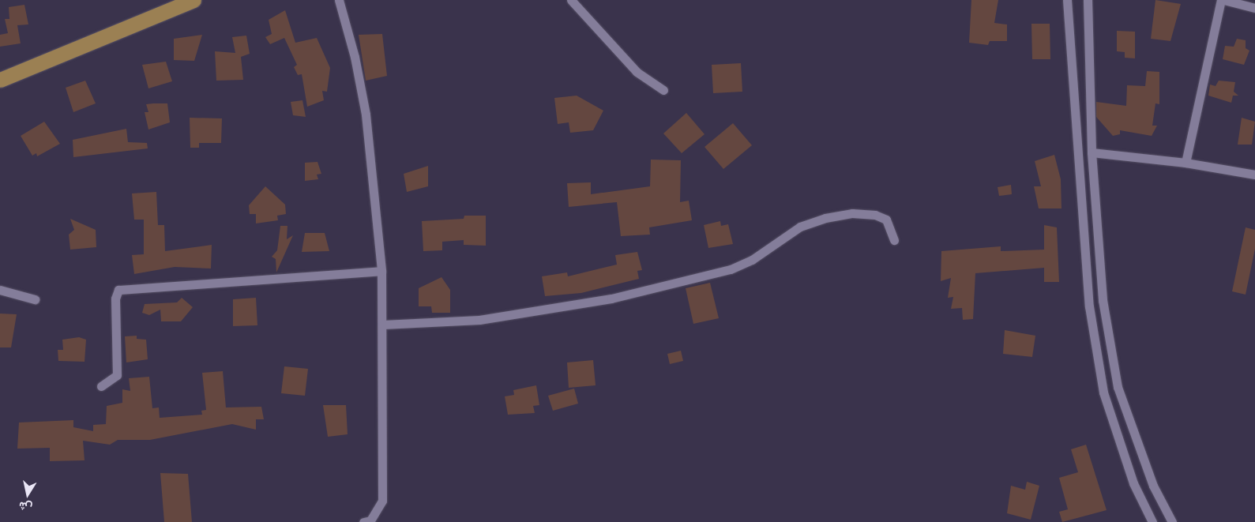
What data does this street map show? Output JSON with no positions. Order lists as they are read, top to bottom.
{
  "north": "bottom"
}
